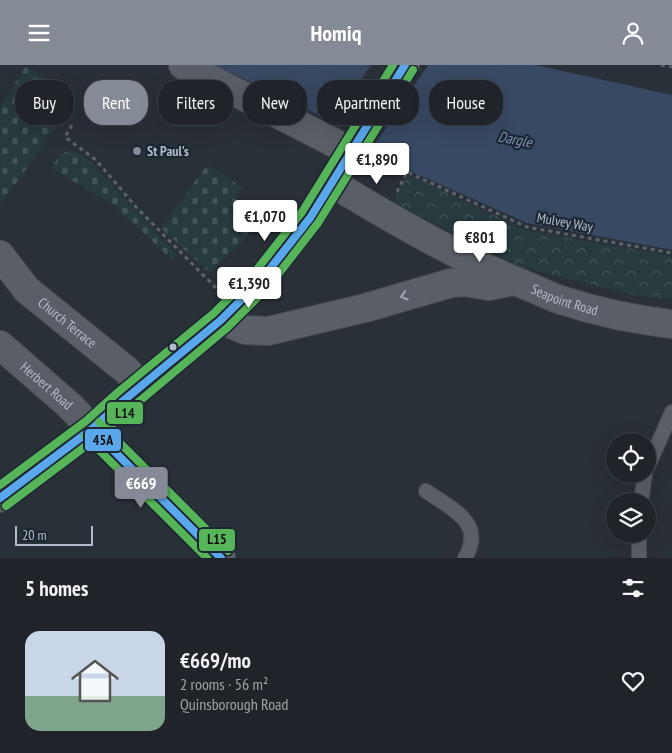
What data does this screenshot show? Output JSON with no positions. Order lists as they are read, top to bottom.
{
  "streets": {
    "street": ["Seapoint Road", "Church Terrace", "Herbert Road"],
    "path": ["Mulvey Way"]
  },
  "water": ["Dargle"],
  "places": ["St Paul's"],
  "lines": ["transit line 45A", "transit line L15", "transit line L14"],
  "scale_bar": "20 m",
  "page": {
    "header": "Homiq",
    "chip": [
      "Buy",
      "Rent",
      "Filters",
      "New",
      "Apartment",
      "House"
    ],
    "price": [
      "€1,890",
      "€1,070",
      "€801",
      "€1,390",
      "€669"
    ],
    "scale": "20 m",
    "heading": "5 homes",
    "list": [
      {
        "name": "€669/mo",
        "note": "2 rooms · 56 m² · Quinsborough Road"
      }
    ]
  }
}
